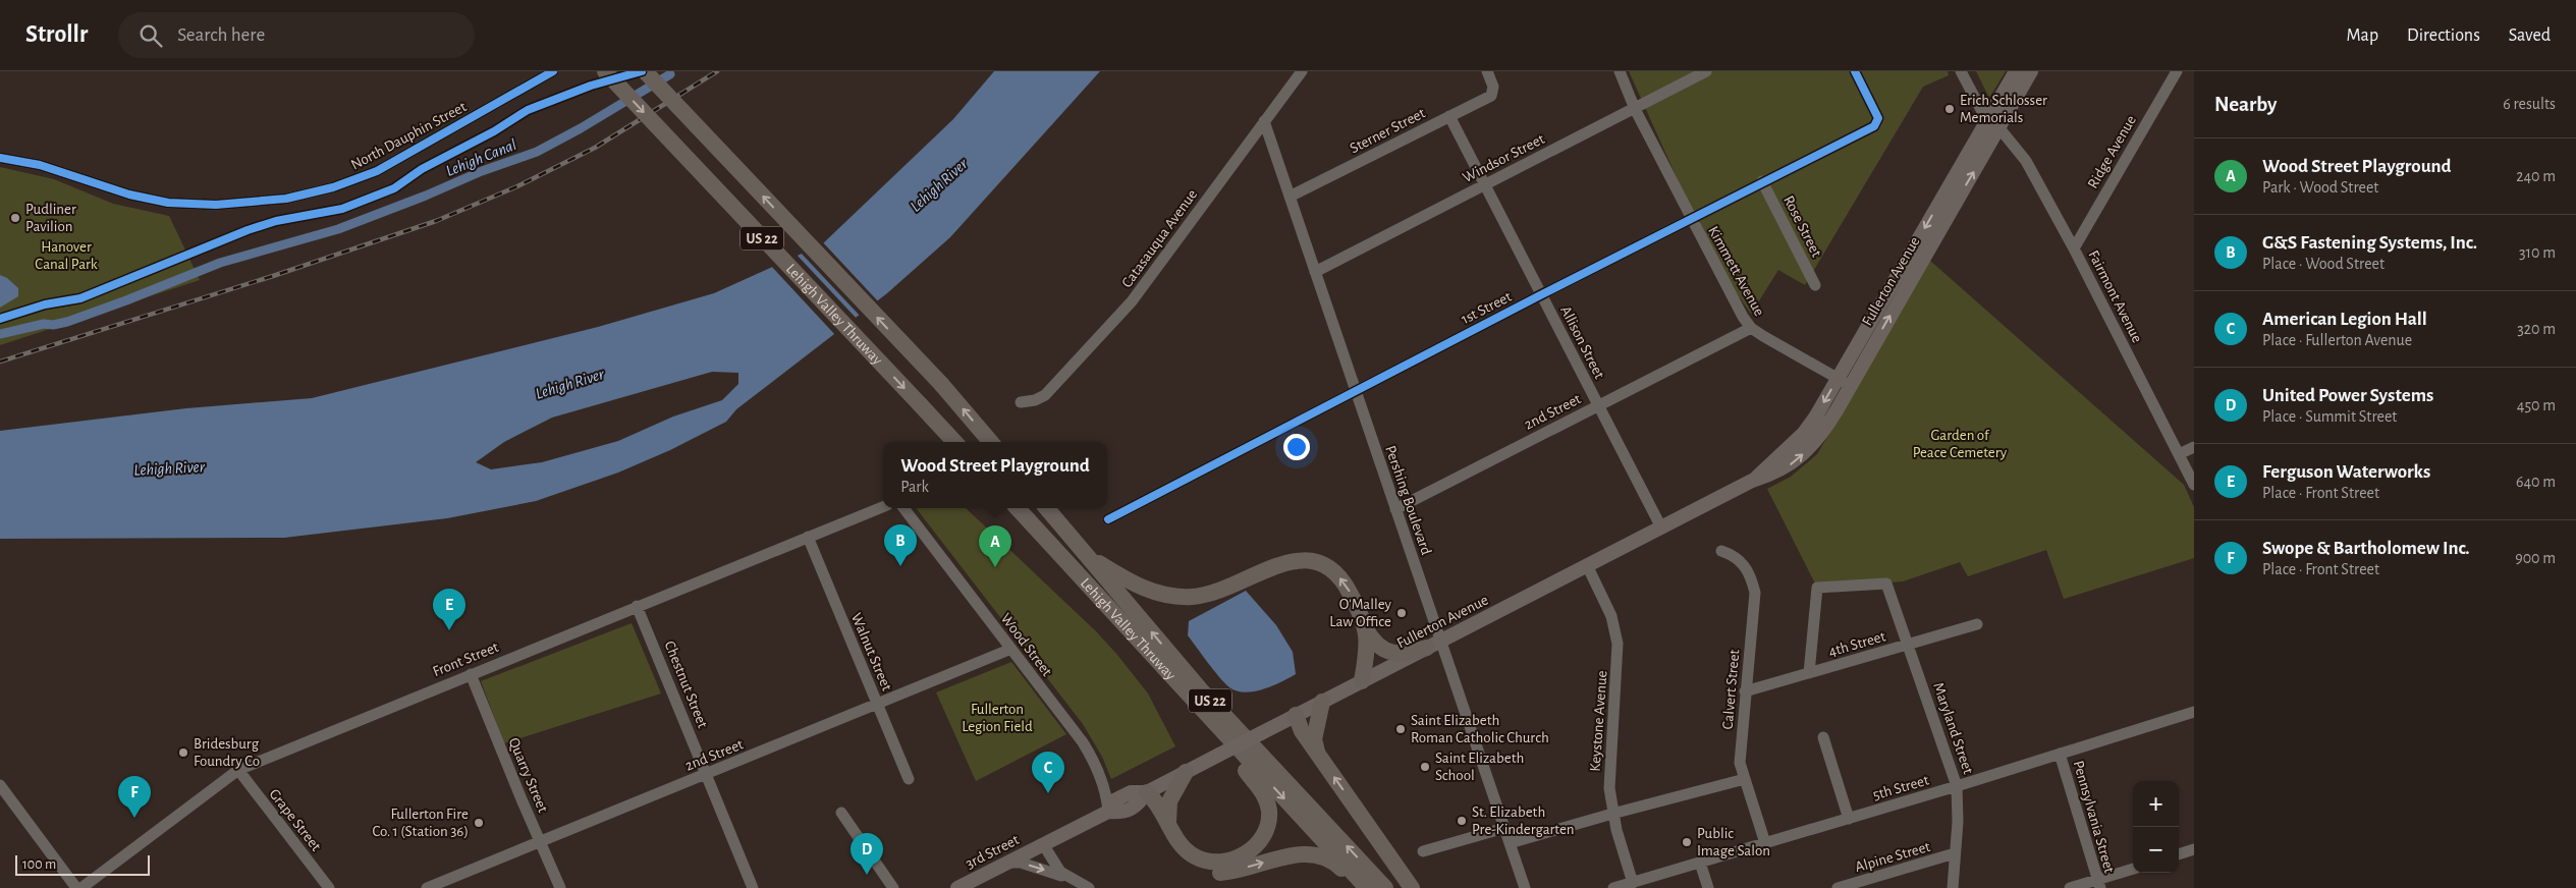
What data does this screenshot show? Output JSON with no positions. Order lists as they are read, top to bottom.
{
  "streets": {
    "highway": ["US 22", "Lehigh Valley Thruway"],
    "main road": ["Fullerton Avenue", "3rd Street"],
    "street": [
      "Sterner Street",
      "North Dauphin Street",
      "Ridge Avenue",
      "Windsor Street",
      "Rose Street",
      "Catasauqua Avenue",
      "Kimmett Avenue",
      "Fairmont Avenue",
      "1st Street",
      "Allison Street",
      "2nd Street",
      "Pershing Boulevard",
      "4th Street",
      "Wood Street",
      "Walnut Street",
      "Front Street",
      "Chestnut Street",
      "Calvert Street",
      "Keystone Avenue",
      "Maryland Street",
      "Quarry Street",
      "5th Street",
      "Pennsylvania Street",
      "Grape Street",
      "Alpine Street"
    ]
  },
  "crossings": [
    ["Sterner Street", "Allison Street"],
    ["Sterner Street", "Pershing Boulevard"],
    ["Ridge Avenue", "Fairmont Avenue"],
    ["Windsor Street", "Kimmett Avenue"],
    ["Windsor Street", "Allison Street"],
    ["Windsor Street", "Pershing Boulevard"],
    ["Rose Street", "1st Street"],
    ["Catasauqua Avenue", "Pershing Boulevard"],
    ["Kimmett Avenue", "Fullerton Avenue"],
    ["Kimmett Avenue", "1st Street"],
    ["Kimmett Avenue", "2nd Street"],
    ["Fullerton Avenue", "Fairmont Avenue"],
    ["Fullerton Avenue", "Allison Street"],
    ["Fullerton Avenue", "Pershing Boulevard"],
    ["Fullerton Avenue", "Wood Street"],
    ["Fullerton Avenue", "Keystone Avenue"],
    ["Fullerton Avenue", "3rd Street"],
    ["1st Street", "Allison Street"],
    ["1st Street", "Pershing Boulevard"],
    ["Allison Street", "2nd Street"],
    ["2nd Street", "Pershing Boulevard"],
    ["2nd Street", "Wood Street"],
    ["2nd Street", "Walnut Street"],
    ["2nd Street", "Chestnut Street"],
    ["2nd Street", "Quarry Street"],
    ["4th Street", "Calvert Street"],
    ["4th Street", "Maryland Street"],
    ["Walnut Street", "Front Street"],
    ["Front Street", "Chestnut Street"],
    ["Front Street", "Quarry Street"],
    ["Front Street", "Grape Street"],
    ["Calvert Street", "5th Street"],
    ["Keystone Avenue", "5th Street"],
    ["Maryland Street", "5th Street"],
    ["Maryland Street", "Alpine Street"],
    ["5th Street", "Pennsylvania Street"]
  ],
  "water": ["Lehigh Canal", "Lehigh River"],
  "parks": ["Hanover Canal Park", "Garden of Peace Cemetery", "Fullerton Legion Field"],
  "places": [
    "Erich Schlosser Memorials",
    "Pudliner Pavilion",
    "O'Malley Law Office",
    "Saint Elizabeth Roman Catholic Church",
    "Bridesburg Foundry Co",
    "Saint Elizabeth School",
    "St. Elizabeth Pre-Kindergarten",
    "Fullerton Fire Co. 1 (Station 36)",
    "Public Image Salon"
  ],
  "scale_bar": "100 m",
  "page": {
    "header": "Strollr",
    "search": "Search here",
    "nav": ["Map", "Directions", "Saved"],
    "heading": ["Nearby", "6 results"],
    "list": [
      {
        "mark": "A",
        "name": "Wood Street Playground",
        "note": "Park · Wood Street",
        "value": "240 m"
      },
      {
        "mark": "B",
        "name": "G&S Fastening Systems, Inc.",
        "note": "Place · Wood Street",
        "value": "310 m"
      },
      {
        "mark": "C",
        "name": "American Legion Hall",
        "note": "Place · Fullerton Avenue",
        "value": "320 m"
      },
      {
        "mark": "D",
        "name": "United Power Systems",
        "note": "Place · Summit Street",
        "value": "450 m"
      },
      {
        "mark": "E",
        "name": "Ferguson Waterworks",
        "note": "Place · Front Street",
        "value": "640 m"
      },
      {
        "mark": "F",
        "name": "Swope & Bartholomew Inc.",
        "note": "Place · Front Street",
        "value": "900 m"
      }
    ],
    "popup": ["Wood Street Playground", "Park"],
    "pins": [
      "B",
      "A",
      "E",
      "C",
      "F",
      "D"
    ],
    "map_buttons": ["+", "−"],
    "scale": "100 m"
  }
}
